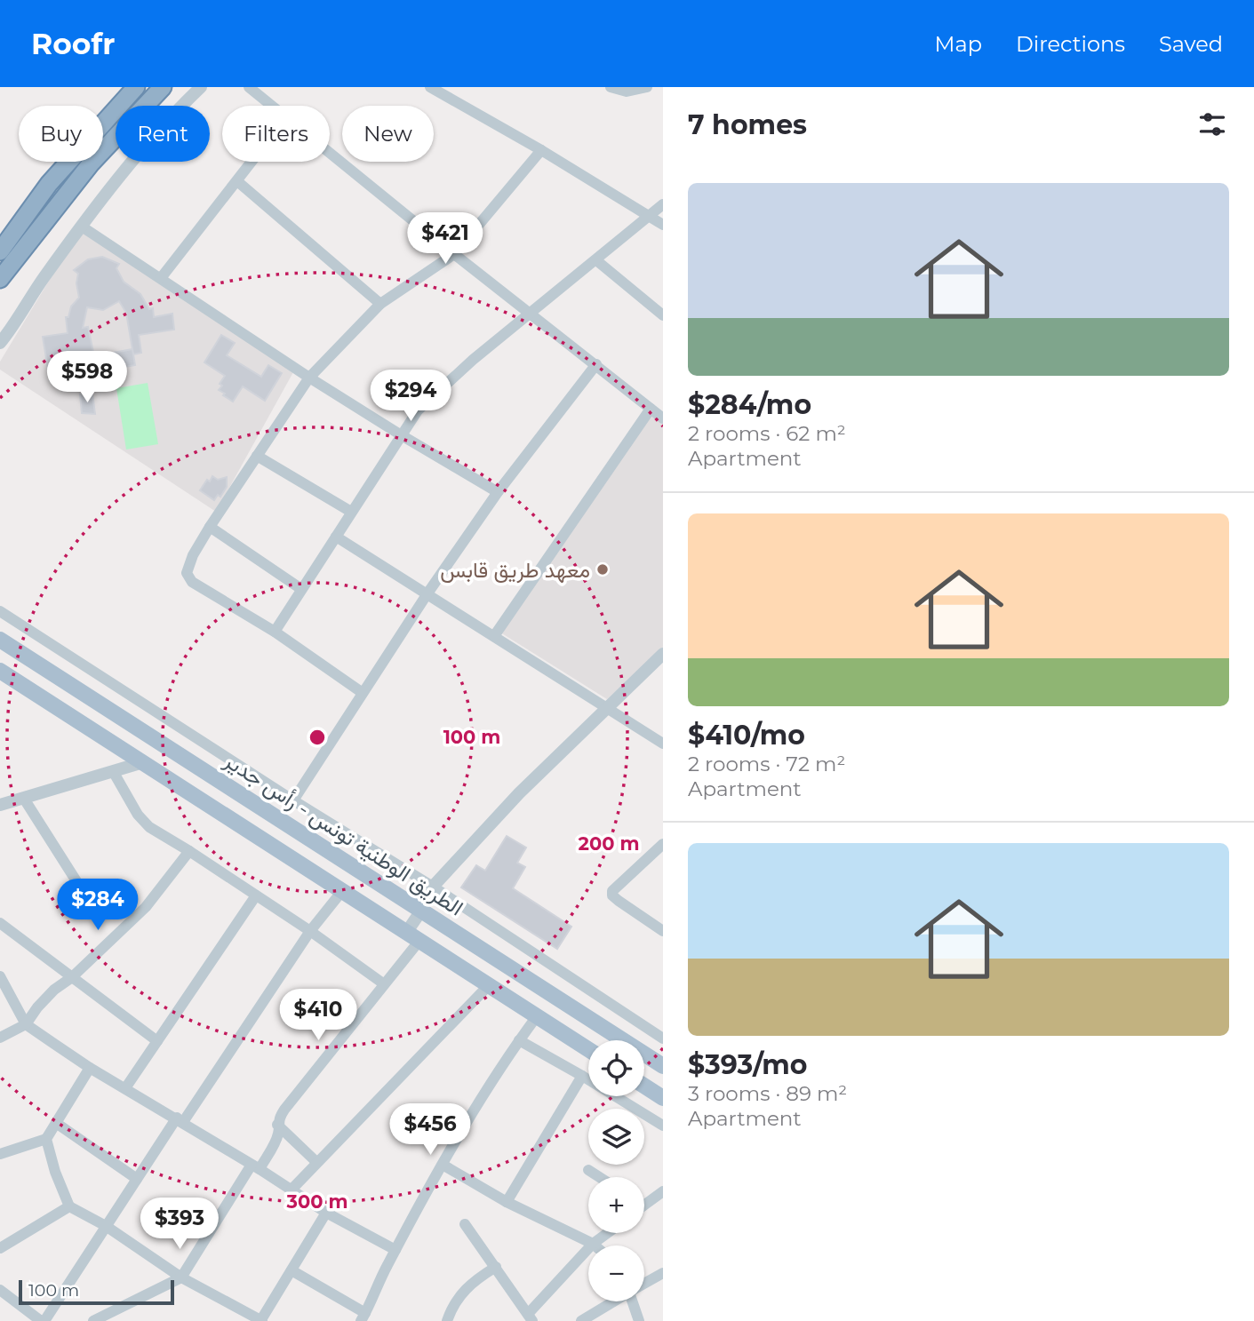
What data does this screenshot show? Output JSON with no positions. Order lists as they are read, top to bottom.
{
  "streets": {
    "main road": ["الطريق الوطنية تونس - رأس جدير"]
  },
  "places": ["معهد طريق قابس"],
  "scale_bar": "100 m",
  "page": {
    "header": "Roofr",
    "nav": ["Map", "Directions", "Saved"],
    "heading": "7 homes",
    "chip": [
      "Buy",
      "Rent",
      "Filters",
      "New"
    ],
    "list": [
      {
        "name": "$284/mo",
        "note": "2 rooms · 62 m² · Apartment"
      },
      {
        "name": "$410/mo",
        "note": "2 rooms · 72 m² · Apartment"
      },
      {
        "name": "$393/mo",
        "note": "3 rooms · 89 m² · Apartment"
      }
    ],
    "price": [
      "$421",
      "$598",
      "$294",
      "$284",
      "$410",
      "$456",
      "$393"
    ],
    "map_buttons": ["+", "−"],
    "scale": "100 m"
  },
  "rings": ["100 m", "200 m", "300 m"]
}
